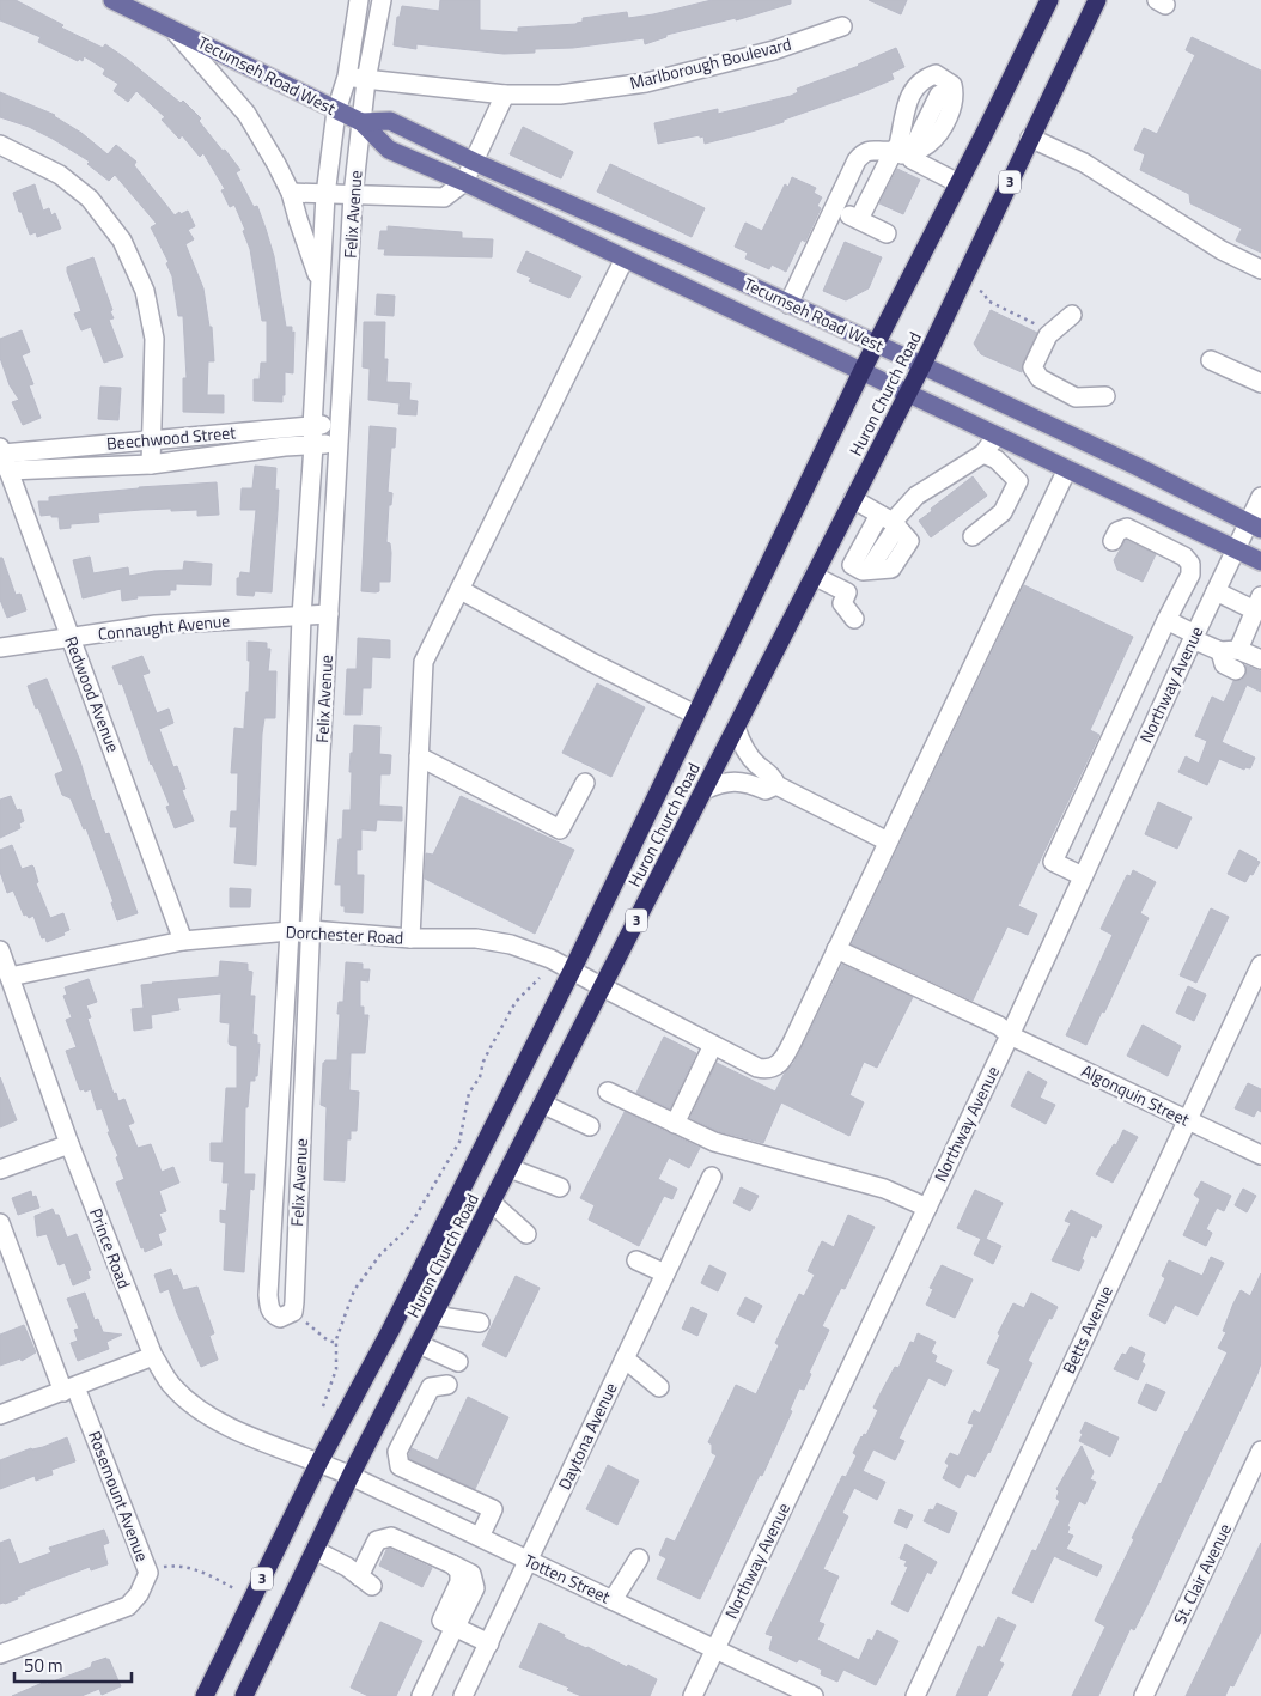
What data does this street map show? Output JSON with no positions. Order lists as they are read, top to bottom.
{
  "streets": {
    "highway": ["3", "Huron Church Road"],
    "main road": ["Tecumseh Road West"],
    "street": [
      "Marlborough Boulevard",
      "Felix Avenue",
      "Beechwood Street",
      "Connaught Avenue",
      "Northway Avenue",
      "Redwood Avenue",
      "Dorchester Road",
      "Algonquin Street",
      "Prince Road",
      "Betts Avenue",
      "Daytona Avenue",
      "Rosemount Avenue",
      "St. Clair Avenue",
      "Totten Street"
    ]
  },
  "crossings": [
    ["Marlborough Boulevard", "Felix Avenue"],
    ["Tecumseh Road West", "Felix Avenue"],
    ["Tecumseh Road West", "Huron Church Road"],
    ["Tecumseh Road West", "Northway Avenue"],
    ["Felix Avenue", "Beechwood Street"],
    ["Felix Avenue", "Connaught Avenue"],
    ["Felix Avenue", "Dorchester Road"],
    ["Huron Church Road", "Dorchester Road"],
    ["Huron Church Road", "Prince Road"],
    ["Huron Church Road", "Totten Street"],
    ["Beechwood Street", "Redwood Avenue"],
    ["Connaught Avenue", "Redwood Avenue"],
    ["Northway Avenue", "Algonquin Street"],
    ["Northway Avenue", "Totten Street"],
    ["Redwood Avenue", "Dorchester Road"],
    ["Dorchester Road", "Algonquin Street"],
    ["Dorchester Road", "Prince Road"],
    ["Algonquin Street", "Betts Avenue"],
    ["Prince Road", "Totten Street"],
    ["Daytona Avenue", "Totten Street"]
  ],
  "scale_bar": "50 m"
}
